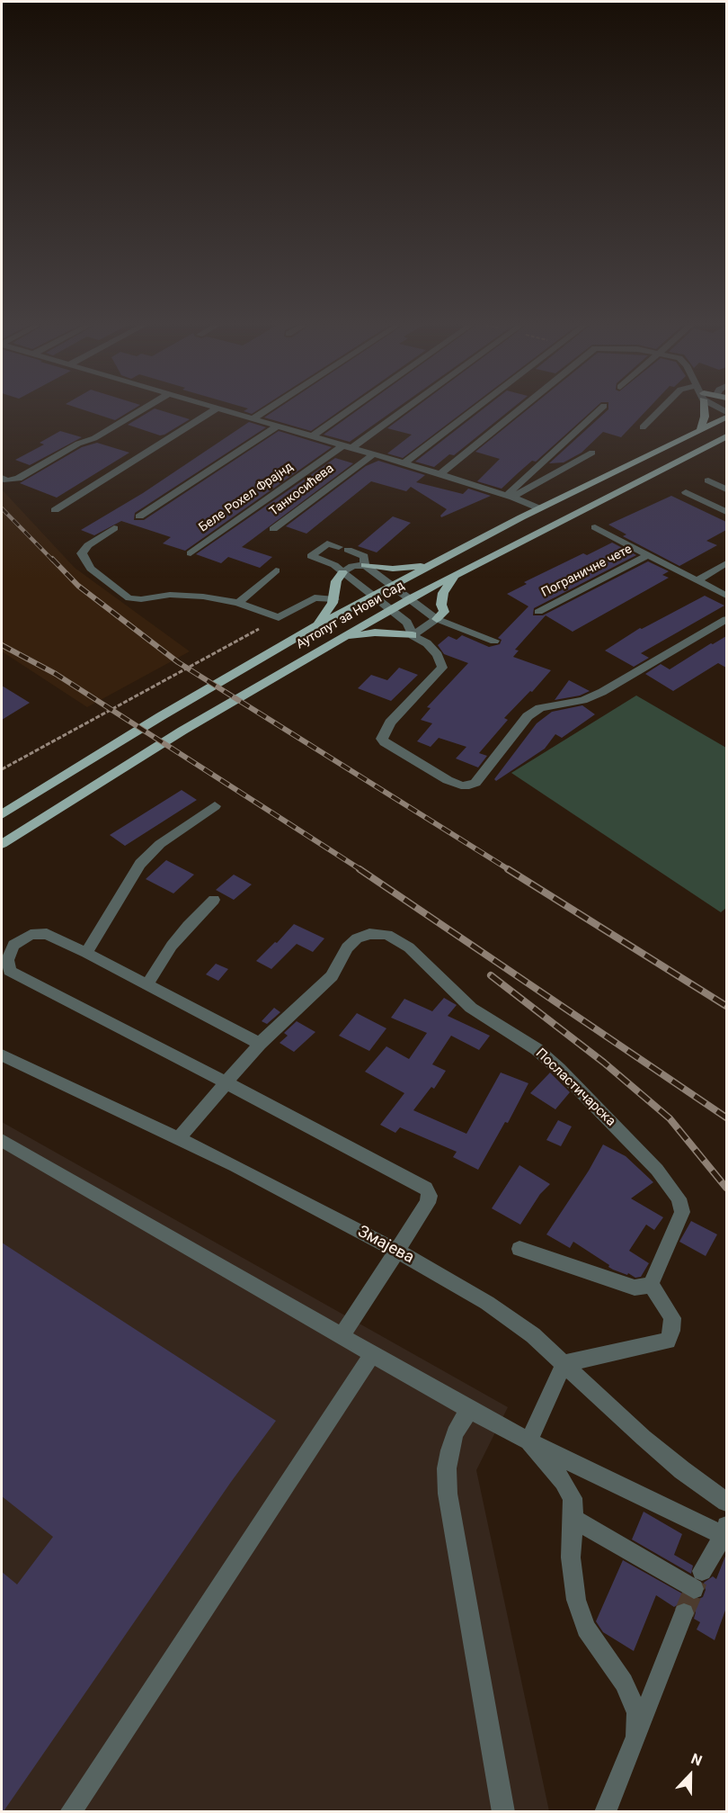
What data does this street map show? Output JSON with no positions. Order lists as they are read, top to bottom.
{
  "streets": {
    "main road": ["Аутопут за Нови Сад"],
    "street": [
      "Танкосићева",
      "Беле Рохел Фрајнд",
      "Пограничне чете",
      "Посластичарска",
      "Змајева"
    ]
  },
  "crossings": [
    ["Посластичарска", "Змајева"]
  ],
  "north": "top"
}
